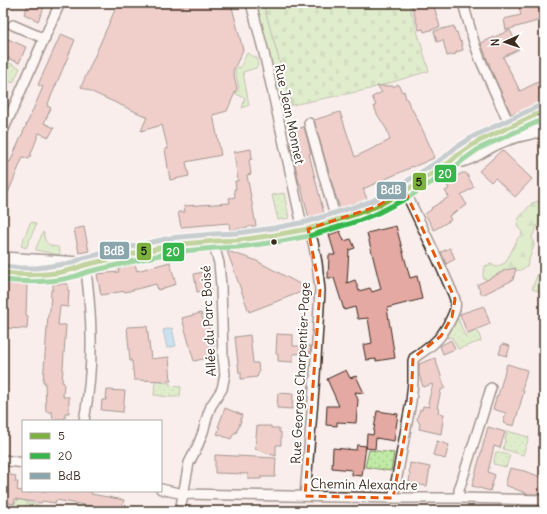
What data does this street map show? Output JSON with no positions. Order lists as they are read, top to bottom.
{
  "streets": {
    "street": [
      "Rue Jean Monnet",
      "Allée du Parc Boisé",
      "Rue Georges Charpentier-Page",
      "Chemin Alexandre"
    ]
  },
  "crossings": [
    ["Rue Jean Monnet", "Rue Georges Charpentier-Page"],
    ["Allée du Parc Boisé", "Chemin Alexandre"],
    ["Rue Georges Charpentier-Page", "Chemin Alexandre"]
  ],
  "lines": ["transit line BdB", "transit line 5", "transit line 20"],
  "legend": ["5", "20", "BdB"],
  "north": "left"
}
